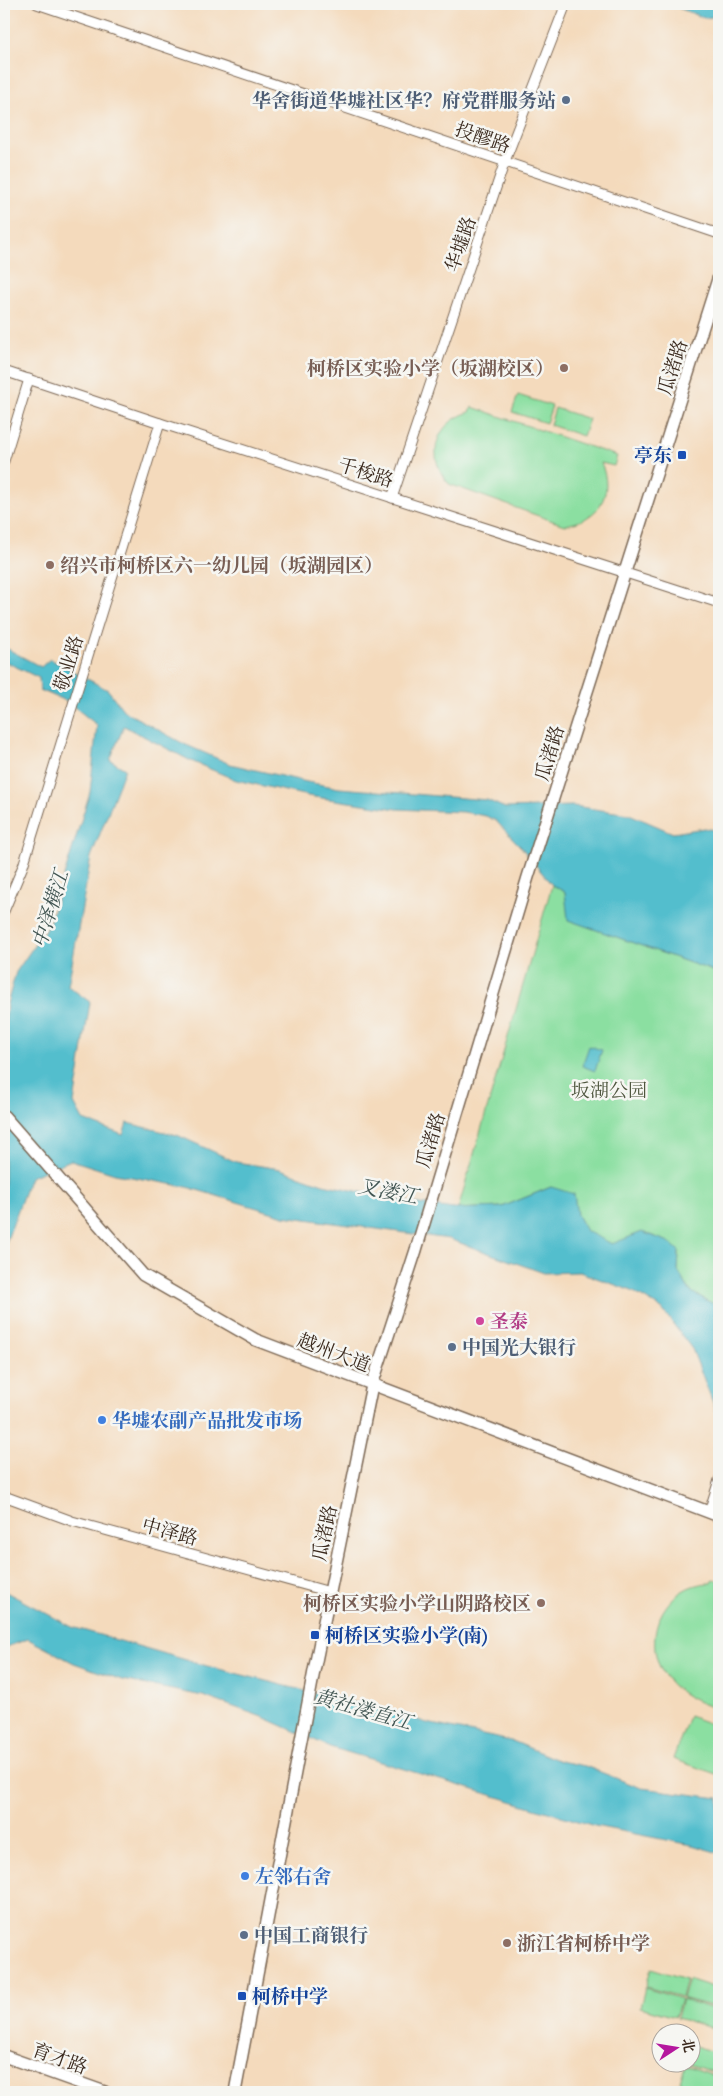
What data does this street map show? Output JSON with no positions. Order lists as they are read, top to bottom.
{
  "streets": {
    "street": [
      "投醪路",
      "华墟路",
      "瓜渚路",
      "千梭路",
      "敬业路",
      "越州大道",
      "中泽路",
      "育才路"
    ]
  },
  "crossings": [
    ["投醪路", "华墟路"],
    ["华墟路", "千梭路"],
    ["瓜渚路", "千梭路"],
    ["瓜渚路", "越州大道"],
    ["瓜渚路", "中泽路"],
    ["千梭路", "敬业路"]
  ],
  "water": ["中泽横江", "叉溇江", "黄社溇直江"],
  "parks": ["坂湖公园"],
  "places": {
    "other": [
      "华舍街道华墟社区华？府党群服务站",
      "柯桥区实验小学（坂湖校区）",
      "绍兴市柯桥区六一幼儿园（坂湖园区）",
      "圣泰",
      "中国光大银行",
      "华墟农副产品批发市场",
      "柯桥区实验小学山阴路校区",
      "左邻右舍",
      "中国工商银行",
      "浙江省柯桥中学"
    ],
    "transit": ["亭东", "柯桥区实验小学(南)", "柯桥中学"]
  },
  "north": "right"
}
